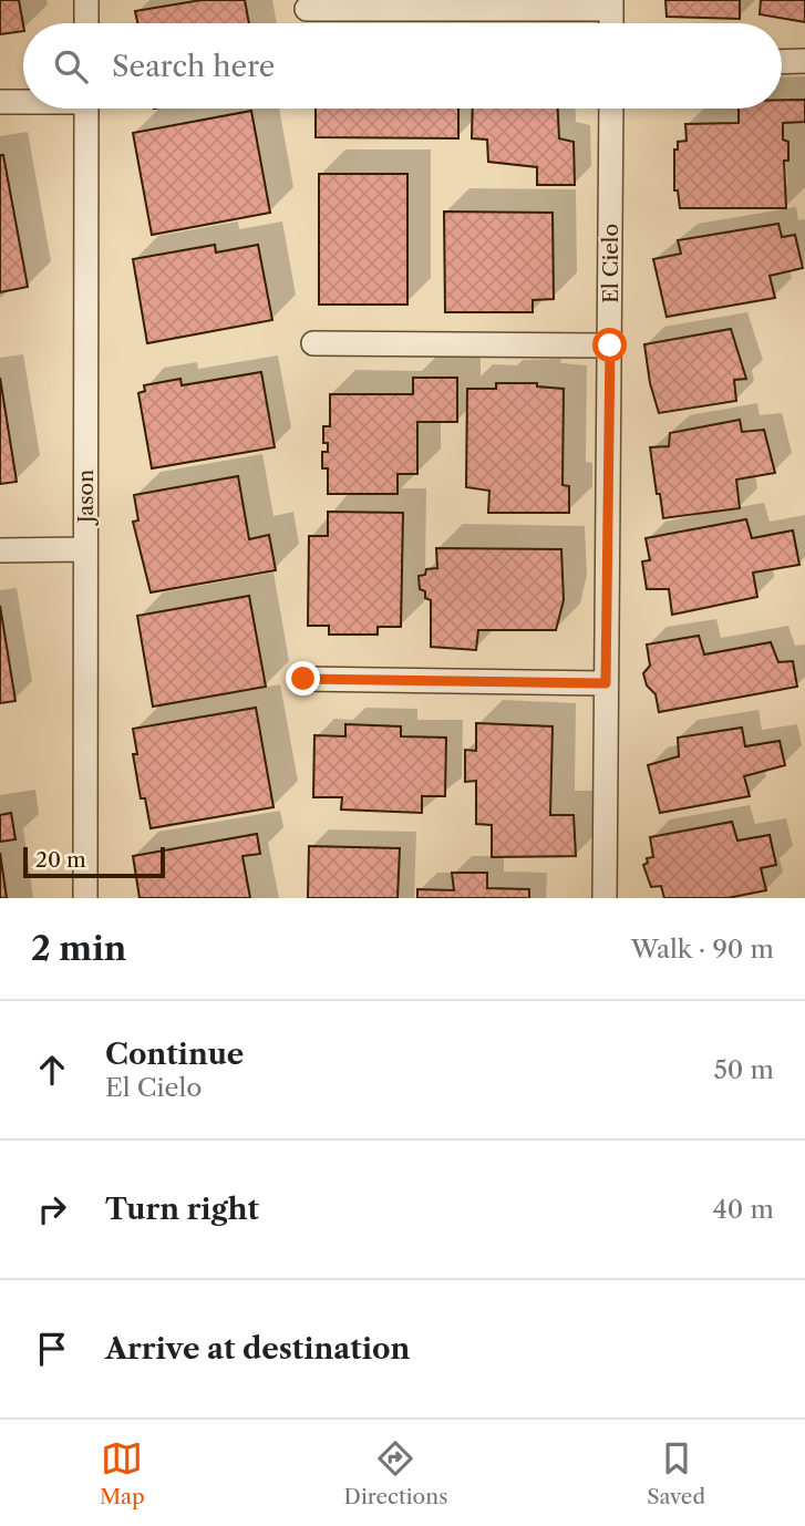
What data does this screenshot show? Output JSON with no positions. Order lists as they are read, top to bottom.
{
  "streets": {
    "lane": ["El Cielo", "Jason"]
  },
  "scale_bar": "20 m",
  "page": {
    "search": "Search here",
    "scale": "20 m",
    "heading": ["2 min", "Walk · 90 m"],
    "list": [
      ["Continue", "El Cielo", "50 m"],
      ["Turn right", "40 m"],
      "Arrive at destination"
    ],
    "nav": ["Map", "Directions", "Saved"]
  }
}
